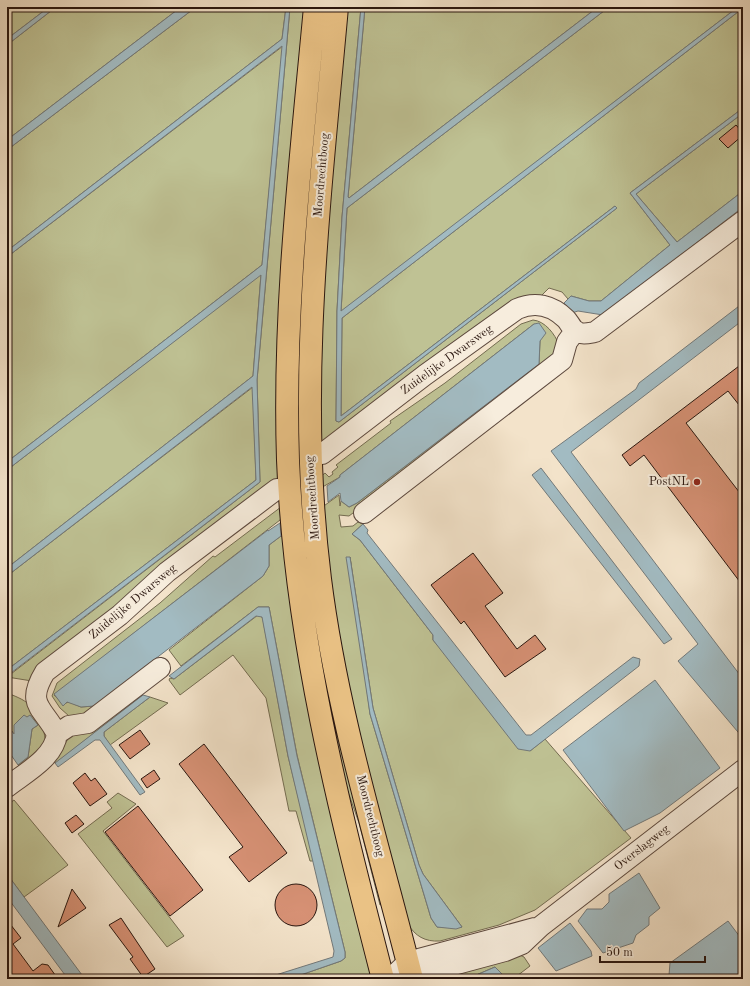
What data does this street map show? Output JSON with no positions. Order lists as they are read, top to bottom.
{
  "streets": {
    "main road": ["Moordrechtboog"],
    "street": ["Zuidelijke Dwarsweg", "Overslagweg"]
  },
  "crossings": [
    ["Moordrechtboog", "Overslagweg"]
  ],
  "places": ["PostNL"],
  "scale_bar": "50 m"
}
